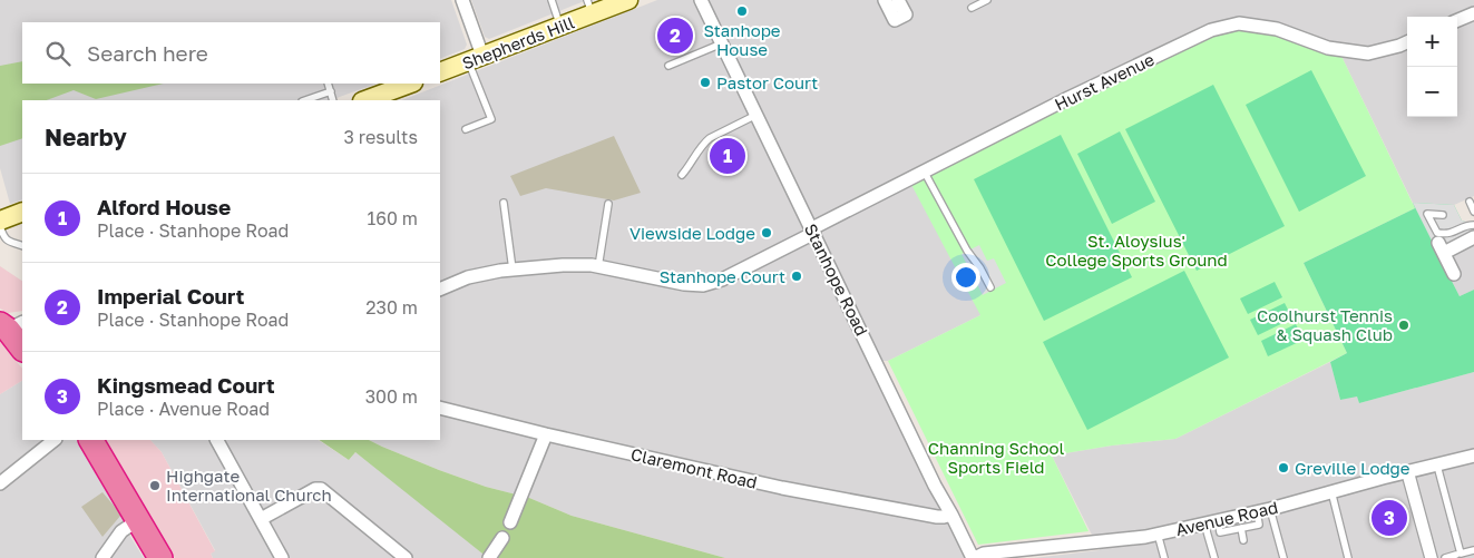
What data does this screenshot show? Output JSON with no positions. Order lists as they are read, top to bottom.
{
  "streets": {
    "street": [
      "Shepherds Hill",
      "Hurst Avenue",
      "Stanhope Road",
      "Claremont Road",
      "Avenue Road"
    ]
  },
  "crossings": [
    ["Hurst Avenue", "Stanhope Road"],
    ["Stanhope Road", "Claremont Road"],
    ["Stanhope Road", "Avenue Road"]
  ],
  "parks": ["St. Aloysius' College Sports Ground", "Channing School Sports Field"],
  "places": [
    "Stanhope House",
    "Pastor Court",
    "Viewside Lodge",
    "Stanhope Court",
    "Coolhurst Tennis & Squash Club",
    "Greville Lodge",
    "Highgate International Church"
  ],
  "page": {
    "pins": ["2", "1", "3"],
    "map_buttons": ["+", "−"],
    "search": "Search here",
    "heading": ["Nearby", "3 results"],
    "list": [
      {
        "mark": "1",
        "name": "Alford House",
        "note": "Place · Stanhope Road",
        "value": "160 m"
      },
      {
        "mark": "2",
        "name": "Imperial Court",
        "note": "Place · Stanhope Road",
        "value": "230 m"
      },
      {
        "mark": "3",
        "name": "Kingsmead Court",
        "note": "Place · Avenue Road",
        "value": "300 m"
      }
    ]
  }
}
